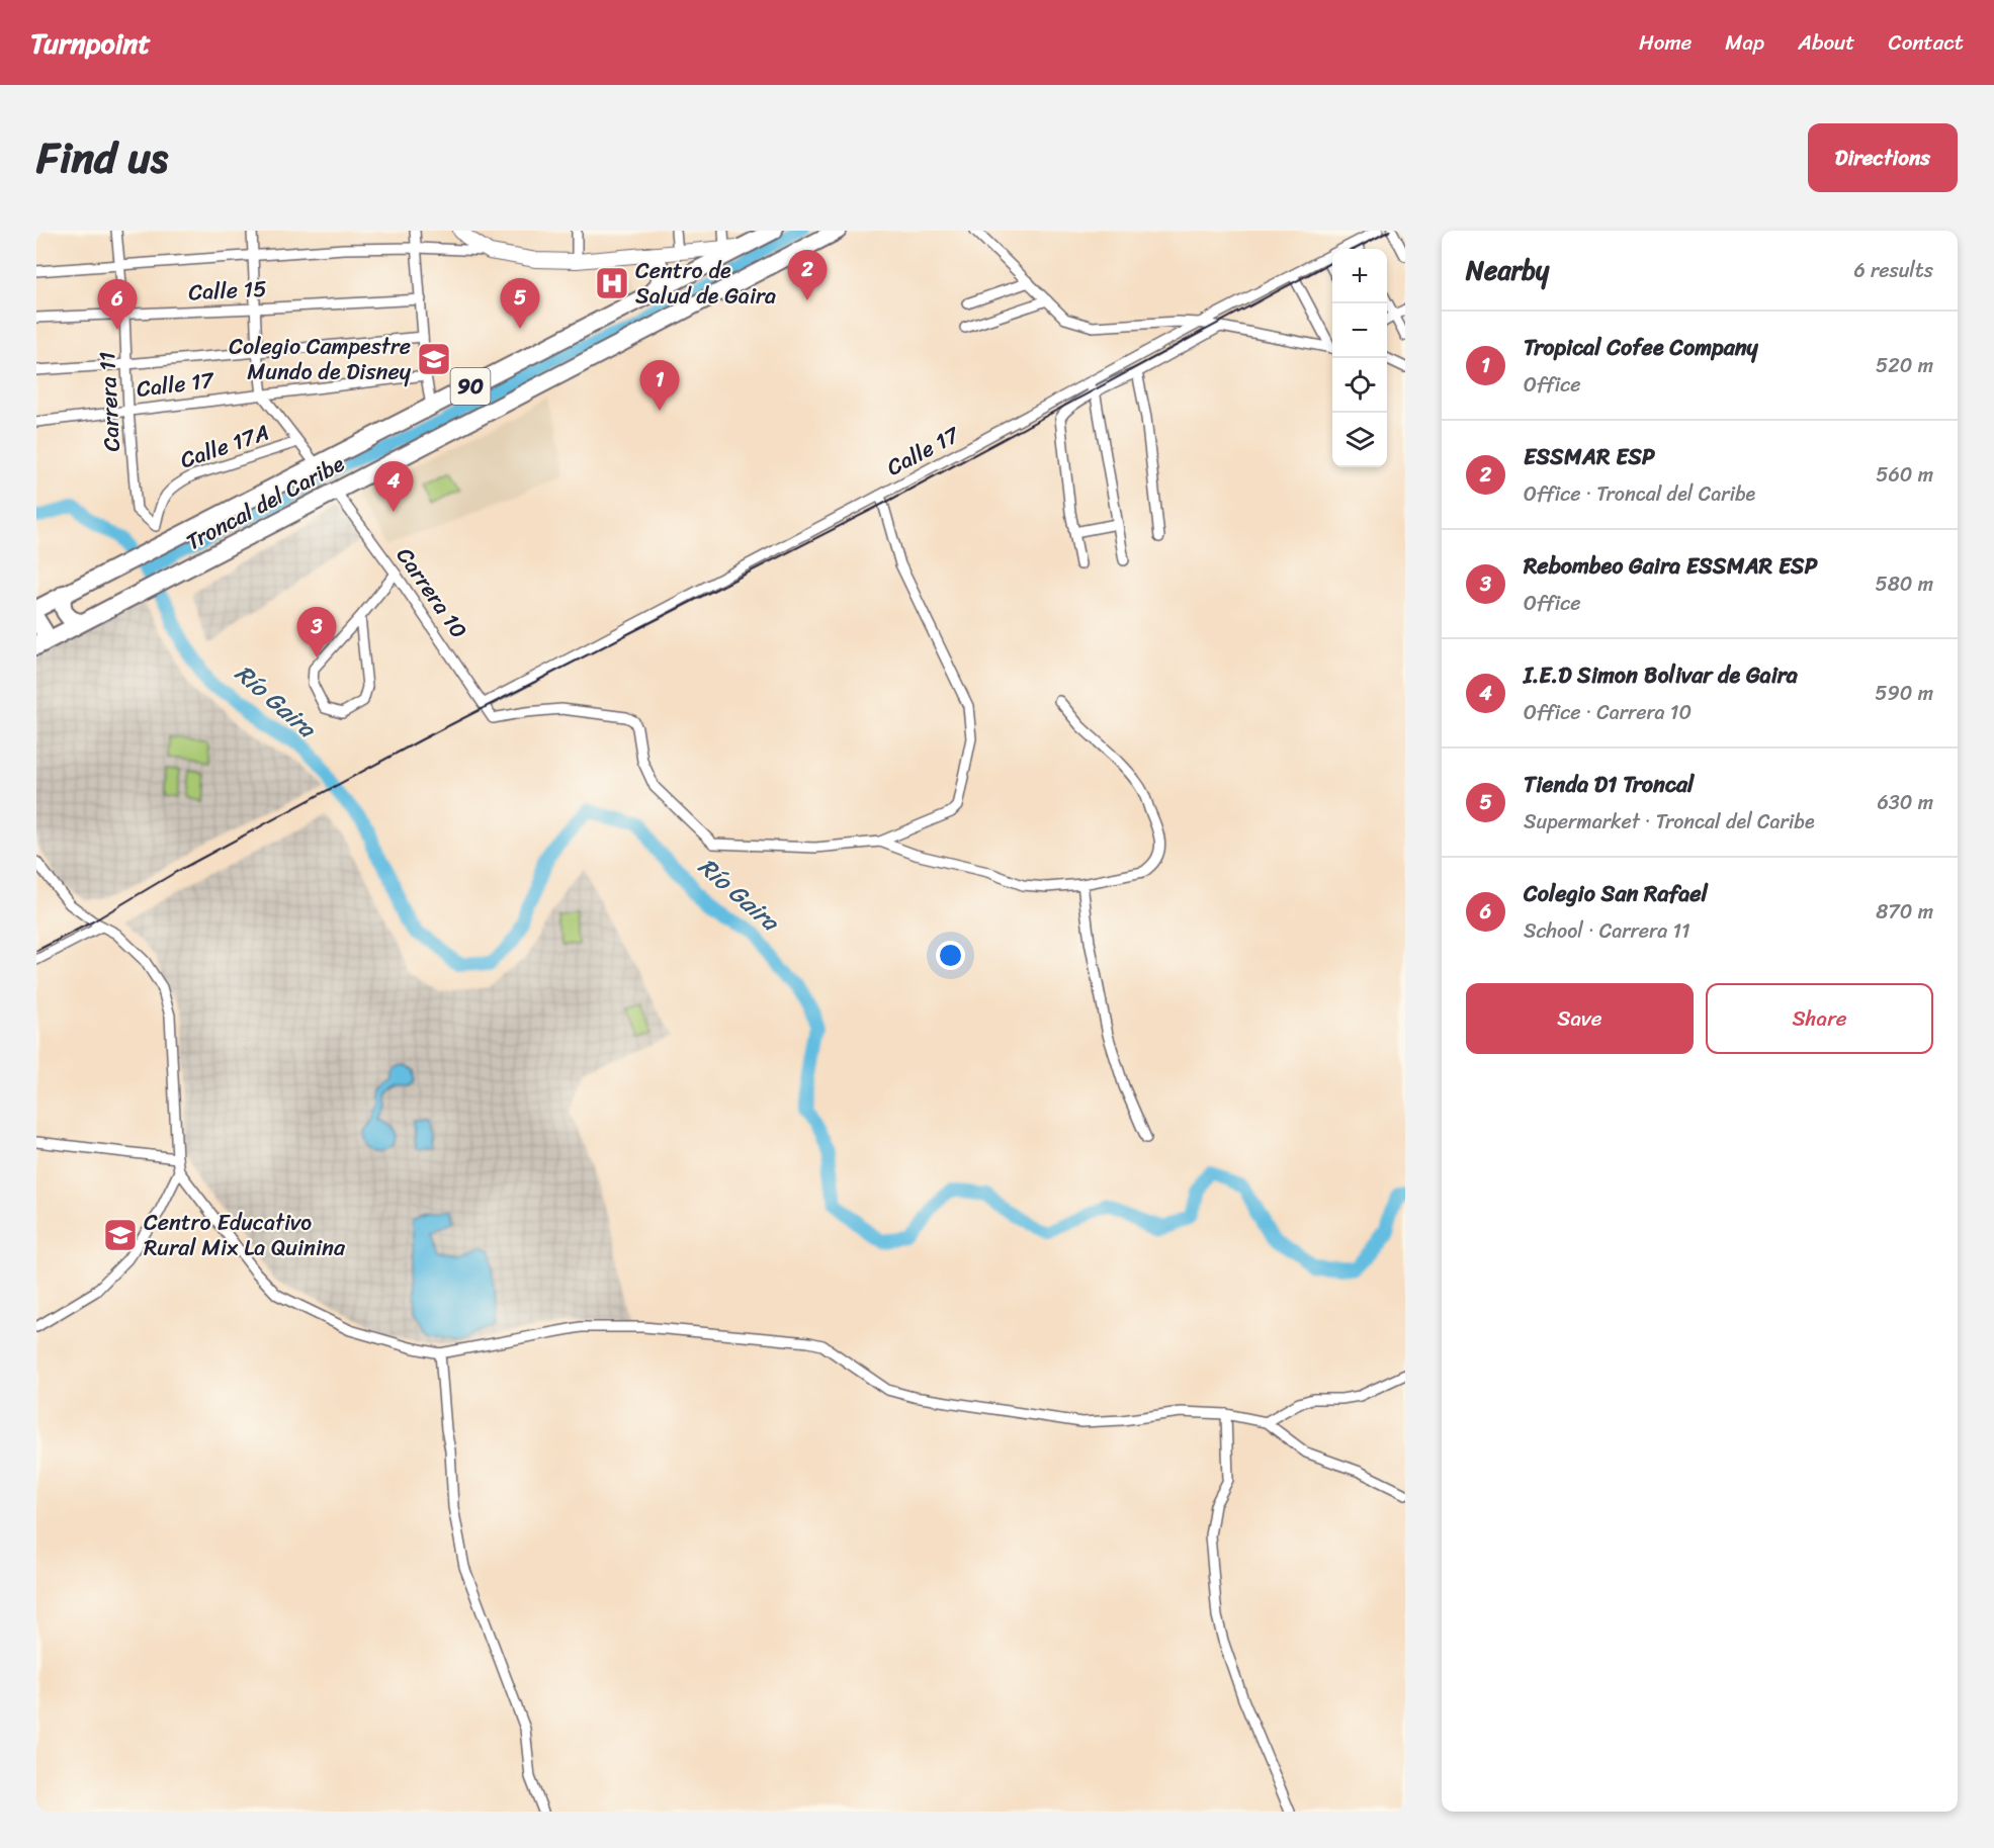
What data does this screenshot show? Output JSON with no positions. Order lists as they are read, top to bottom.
{
  "streets": {
    "highway": ["90", "Troncal del Caribe"],
    "street": [
      "Calle 15",
      "Calle 17",
      "Carrera 11",
      "Calle 17A",
      "Carrera 10"
    ]
  },
  "crossings": [
    ["Calle 15", "Carrera 11"],
    ["Calle 17", "Carrera 11"],
    ["Calle 17", "Carrera 10"],
    ["Carrera 11", "Calle 17A"],
    ["Troncal del Caribe", "Carrera 10"]
  ],
  "water": ["Río Gaira"],
  "places": {
    "hospital": ["Centro de Salud de Gaira"],
    "school or university": ["Colegio Campestre Mundo de Disney", "Centro Educativo Rural Mix La Quinina"]
  },
  "page": {
    "header": "Turnpoint",
    "nav": [
      "Home",
      "Map",
      "About",
      "Contact"
    ],
    "title": "Find us",
    "buttons": [
      "Directions",
      ["Save", "Share"]
    ],
    "heading": ["Nearby", "6 results"],
    "map_buttons": ["+", "−"],
    "pins": [
      "2",
      "5",
      "6",
      "1",
      "4",
      "3"
    ],
    "list": [
      {
        "mark": "1",
        "name": "Tropical Cofee Company",
        "note": "Office",
        "value": "520 m"
      },
      {
        "mark": "2",
        "name": "ESSMAR ESP",
        "note": "Office · Troncal del Caribe",
        "value": "560 m"
      },
      {
        "mark": "3",
        "name": "Rebombeo Gaira ESSMAR ESP",
        "note": "Office",
        "value": "580 m"
      },
      {
        "mark": "4",
        "name": "I.E.D Simon Bolivar de Gaira",
        "note": "Office · Carrera 10",
        "value": "590 m"
      },
      {
        "mark": "5",
        "name": "Tienda D1 Troncal",
        "note": "Supermarket · Troncal del Caribe",
        "value": "630 m"
      },
      {
        "mark": "6",
        "name": "Colegio San Rafael",
        "note": "School · Carrera 11",
        "value": "870 m"
      }
    ]
  }
}
